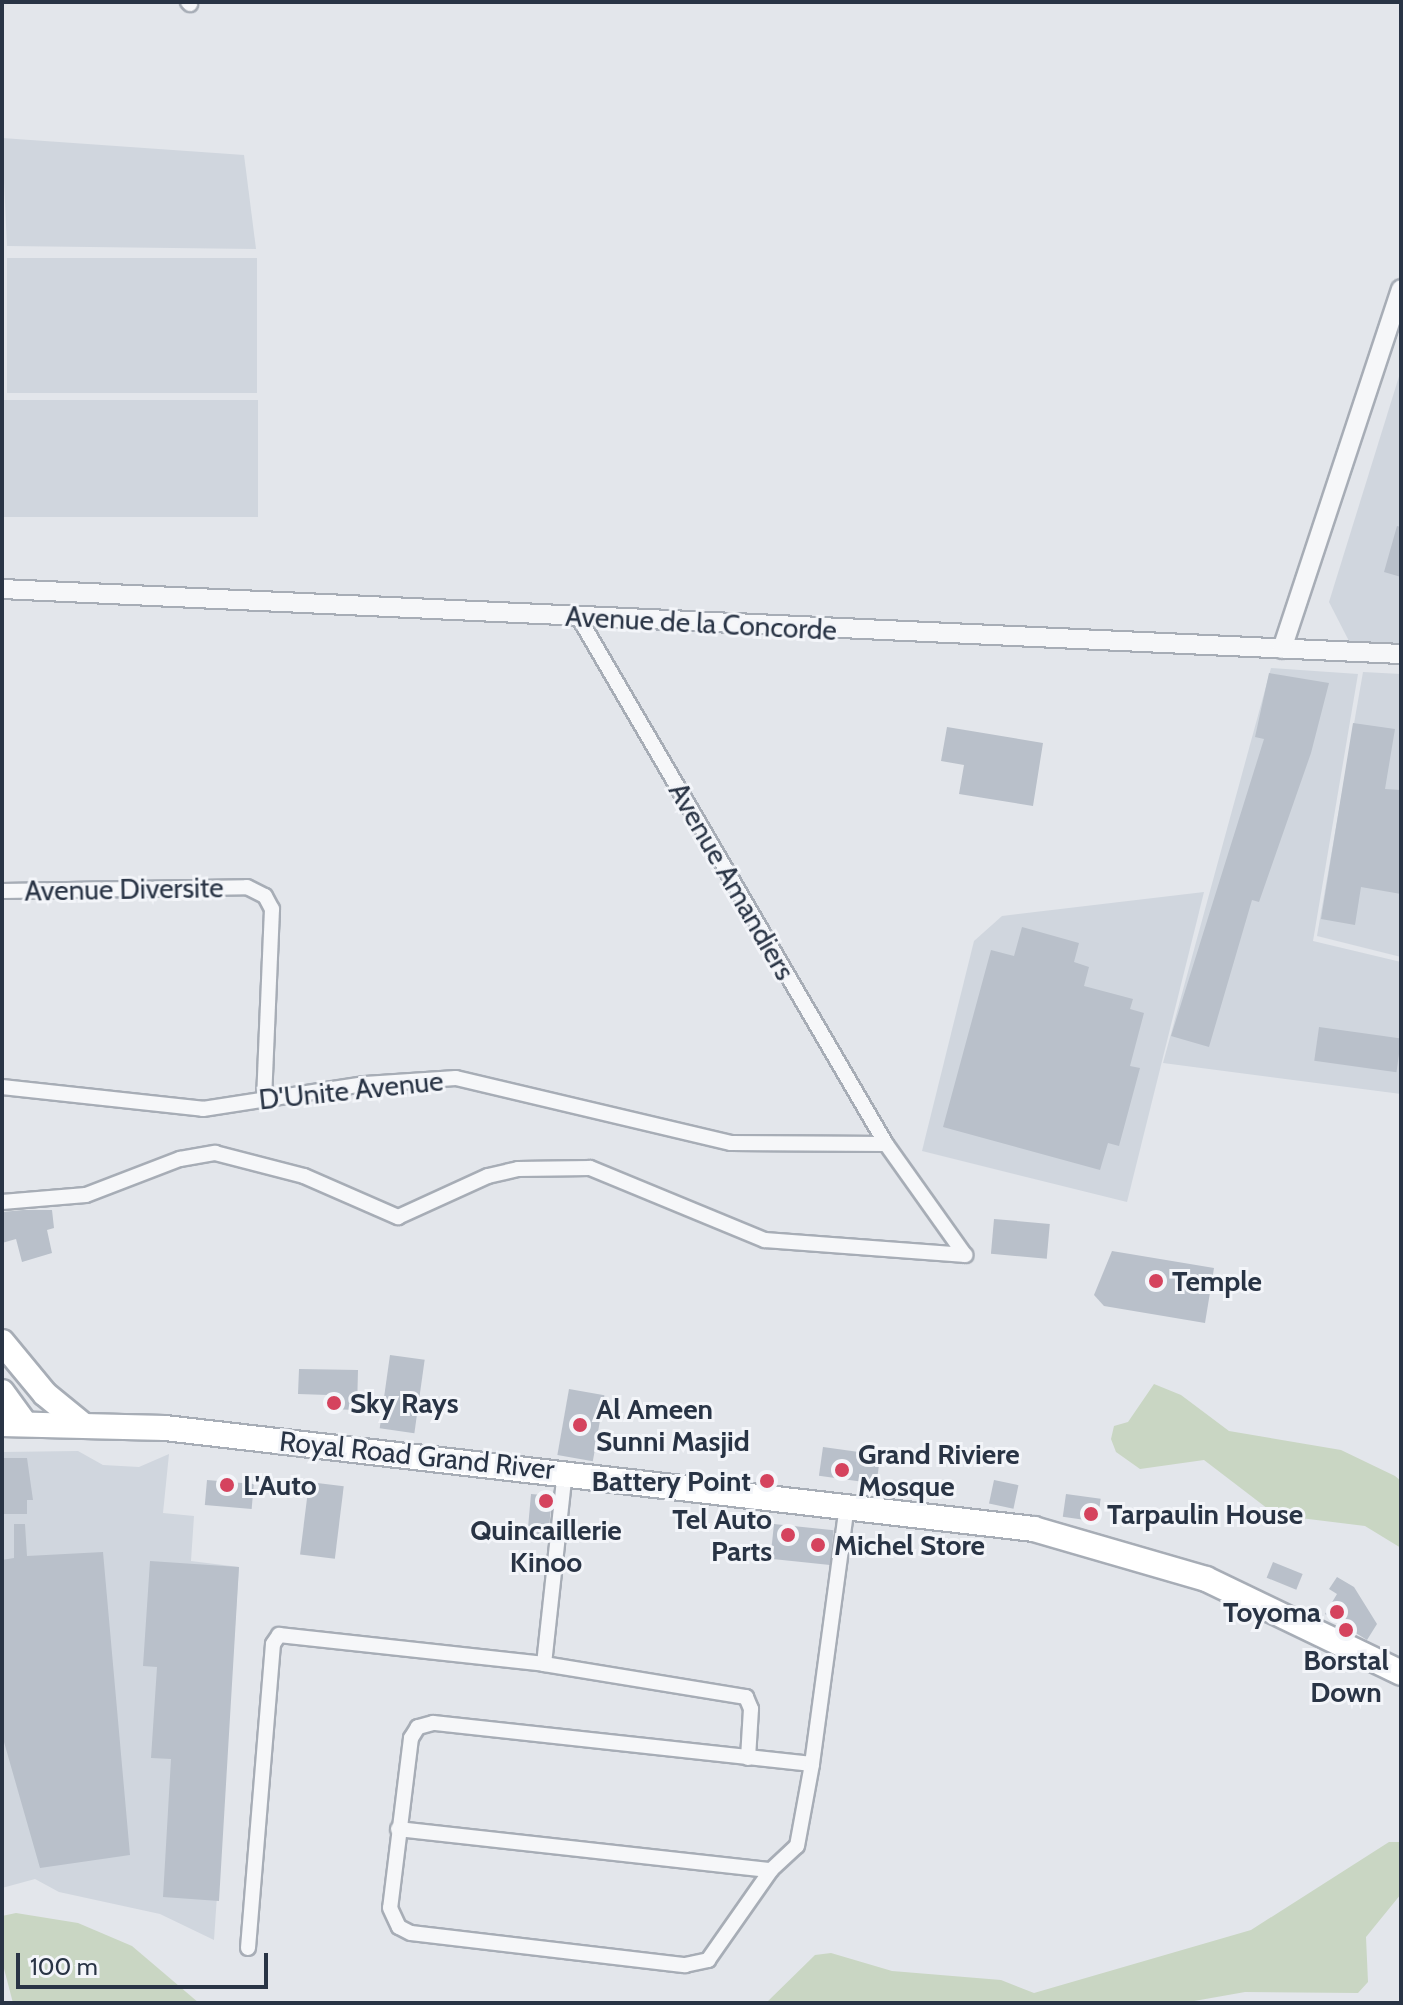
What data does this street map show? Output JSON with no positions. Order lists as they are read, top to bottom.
{
  "streets": {
    "main road": ["Royal Road Grand River"],
    "street": [
      "Avenue de la Concorde",
      "Avenue Amandiers",
      "Avenue Diversite",
      "D'Unite Avenue"
    ]
  },
  "crossings": [
    ["Avenue de la Concorde", "Avenue Amandiers"],
    ["Avenue Amandiers", "D'Unite Avenue"],
    ["Avenue Diversite", "D'Unite Avenue"]
  ],
  "places": [
    "Temple",
    "Sky Rays",
    "Al Ameen Sunni Masjid",
    "Grand Riviere Mosque",
    "Battery Point",
    "L'Auto",
    "Quincaillerie Kinoo",
    "Tarpaulin House",
    "Tel Auto Parts",
    "Michel Store",
    "Toyoma",
    "Borstal Down"
  ],
  "scale_bar": "100 m"
}
